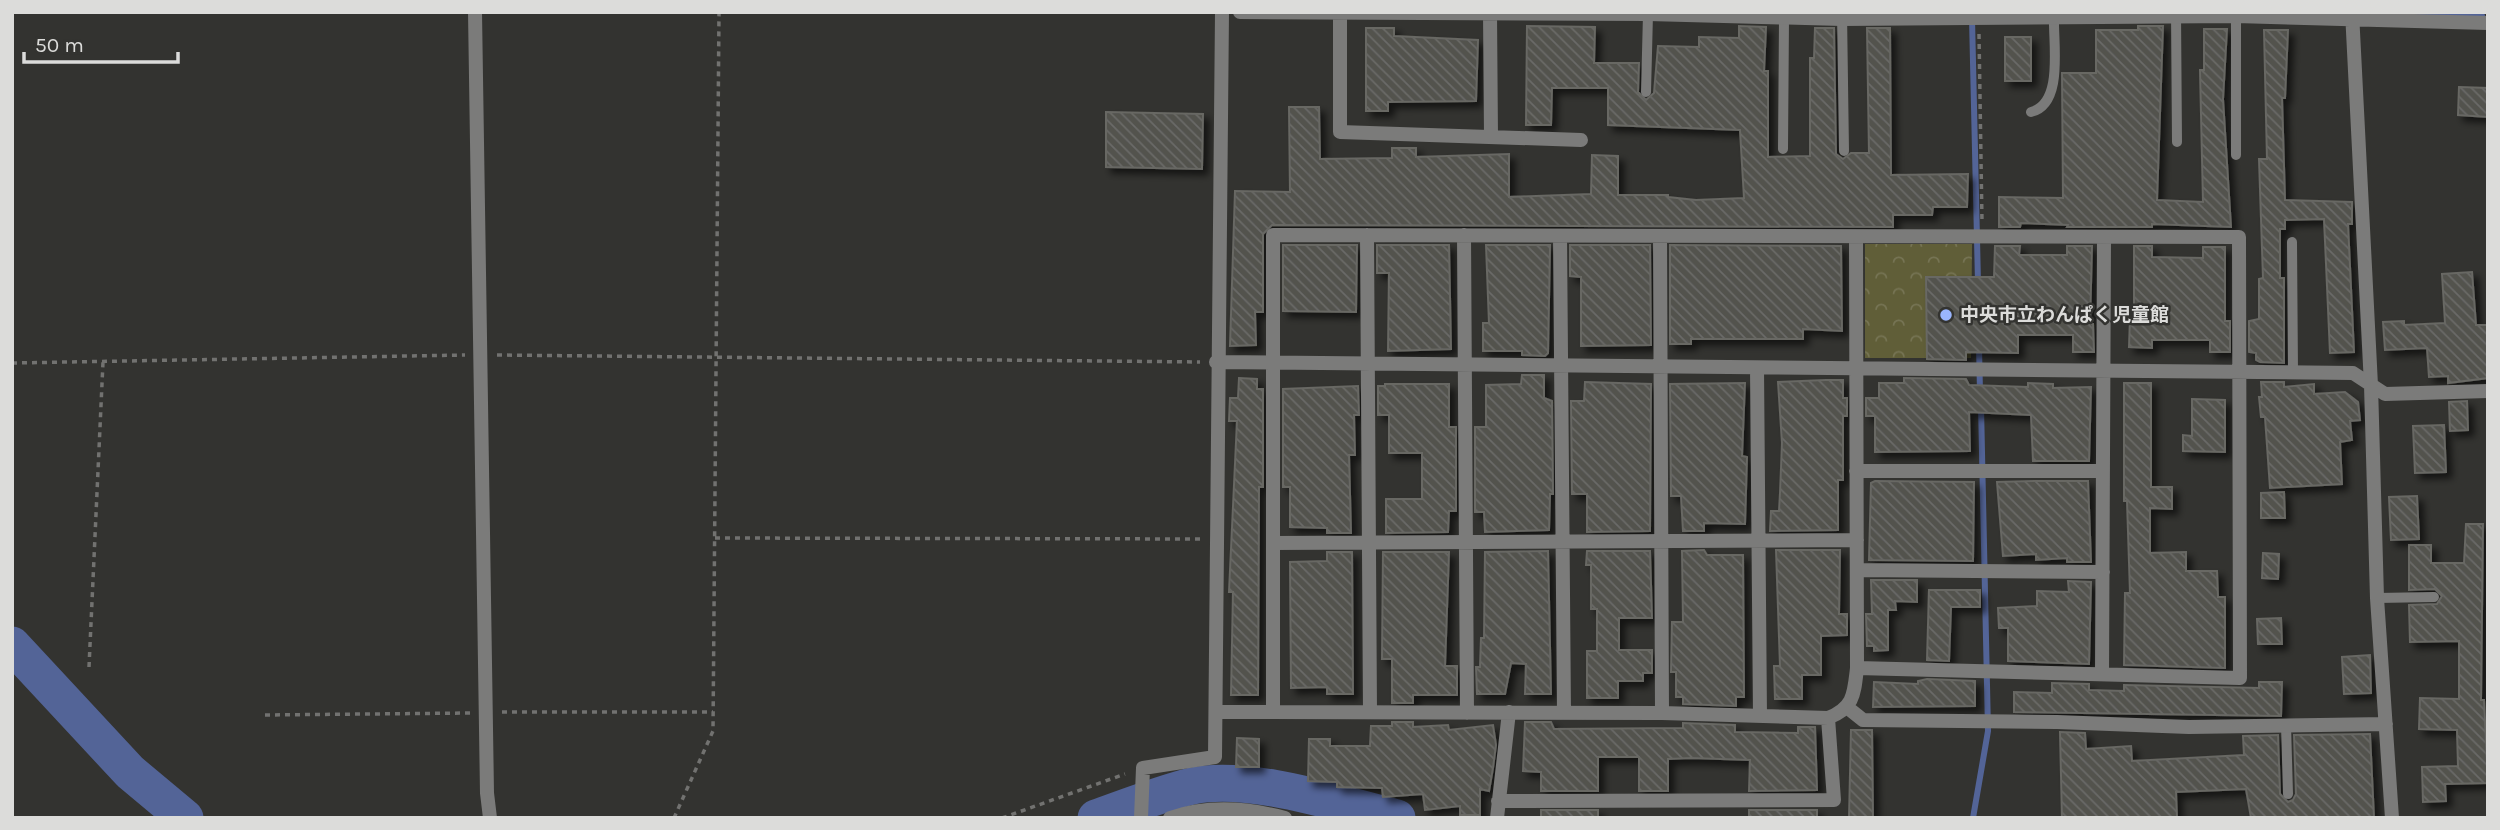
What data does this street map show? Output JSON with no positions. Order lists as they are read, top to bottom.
{
  "places": ["中央市立わんぱく児童館"],
  "scale_bar": "50 m"
}
